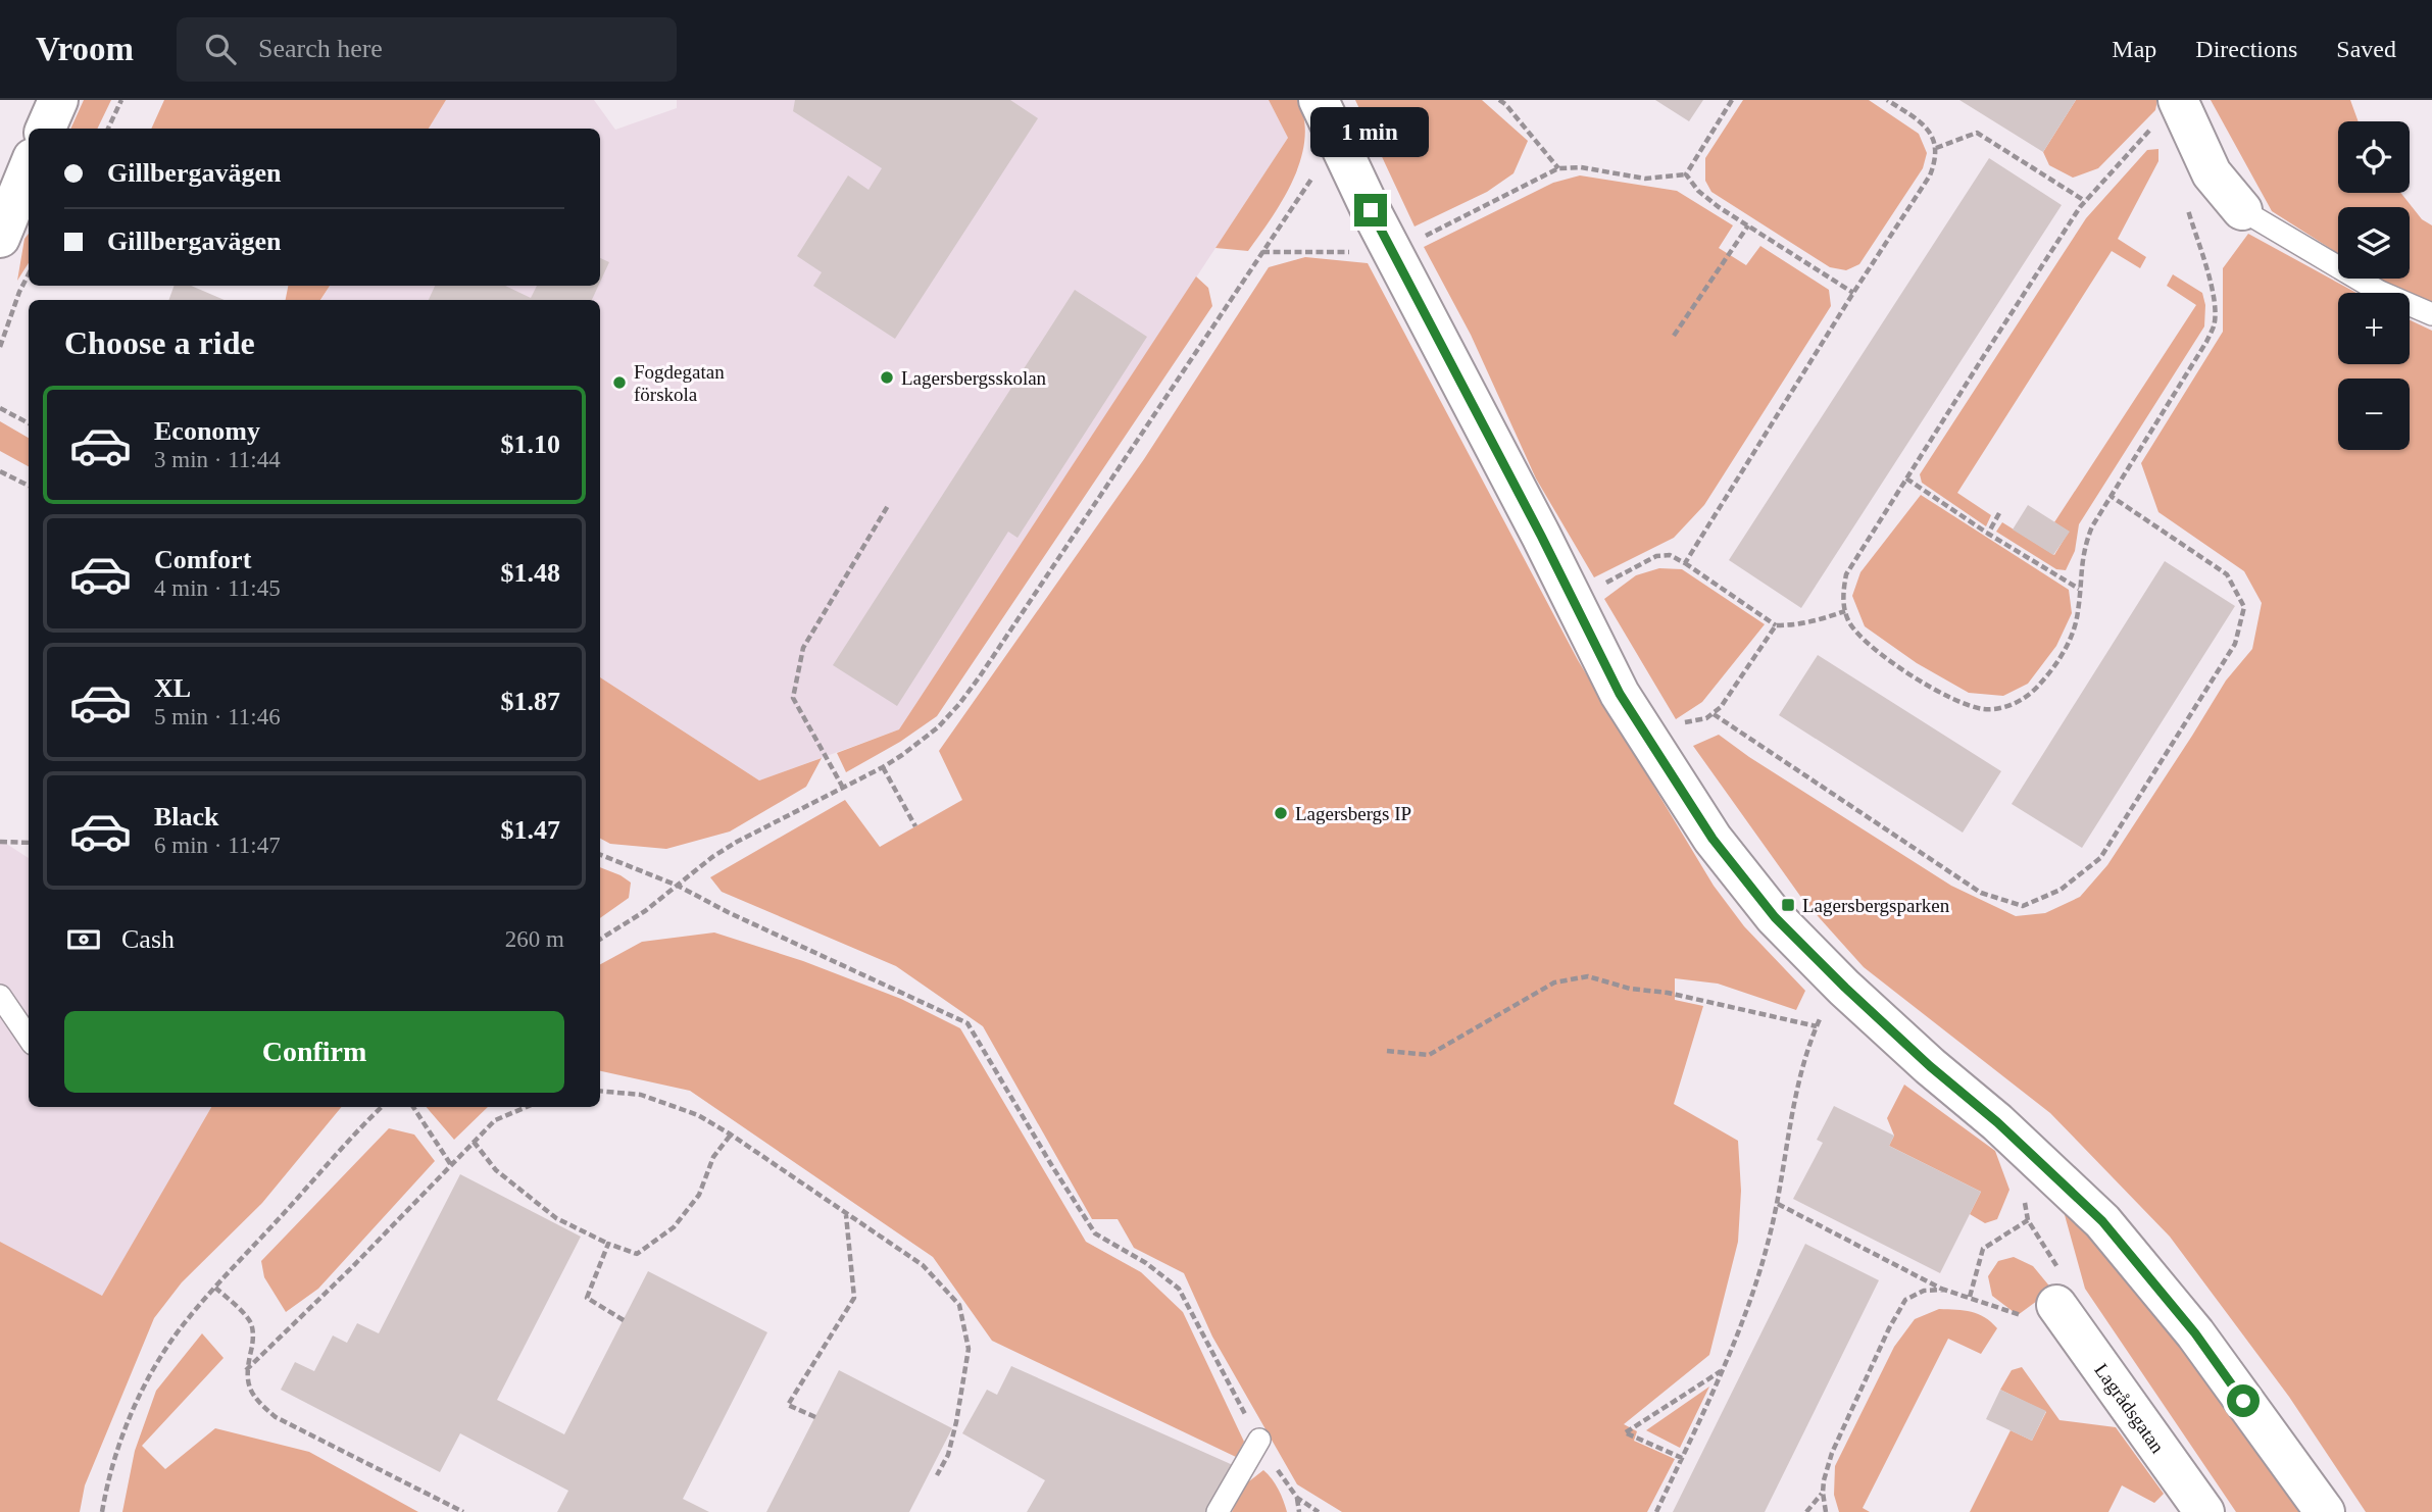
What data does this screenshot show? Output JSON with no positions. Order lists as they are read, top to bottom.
{
  "streets": {
    "street": ["Lagrådsgatan"]
  },
  "places": {
    "other": ["Lagersbergsskolan", "Fogdegatan förskola", "Lagersbergs IP"],
    "transit": ["Lagersbergsparken"]
  },
  "page": {
    "header": "Vroom",
    "search": "Search here",
    "nav": ["Map", "Directions", "Saved"],
    "bubble": "1 min",
    "map_buttons": ["+", "−"],
    "banner": ["Gillbergavägen", "Gillbergavägen"],
    "heading": "Choose a ride",
    "list": [
      {
        "name": "Economy",
        "note": "3 min · 11:44",
        "value": "$1.10"
      },
      {
        "name": "Comfort",
        "note": "4 min · 11:45",
        "value": "$1.48"
      },
      {
        "name": "XL",
        "note": "5 min · 11:46",
        "value": "$1.87"
      },
      {
        "name": "Black",
        "note": "6 min · 11:47",
        "value": "$1.47"
      }
    ],
    "pay": ["Cash", "260 m"],
    "buttons": "Confirm"
  }
}
